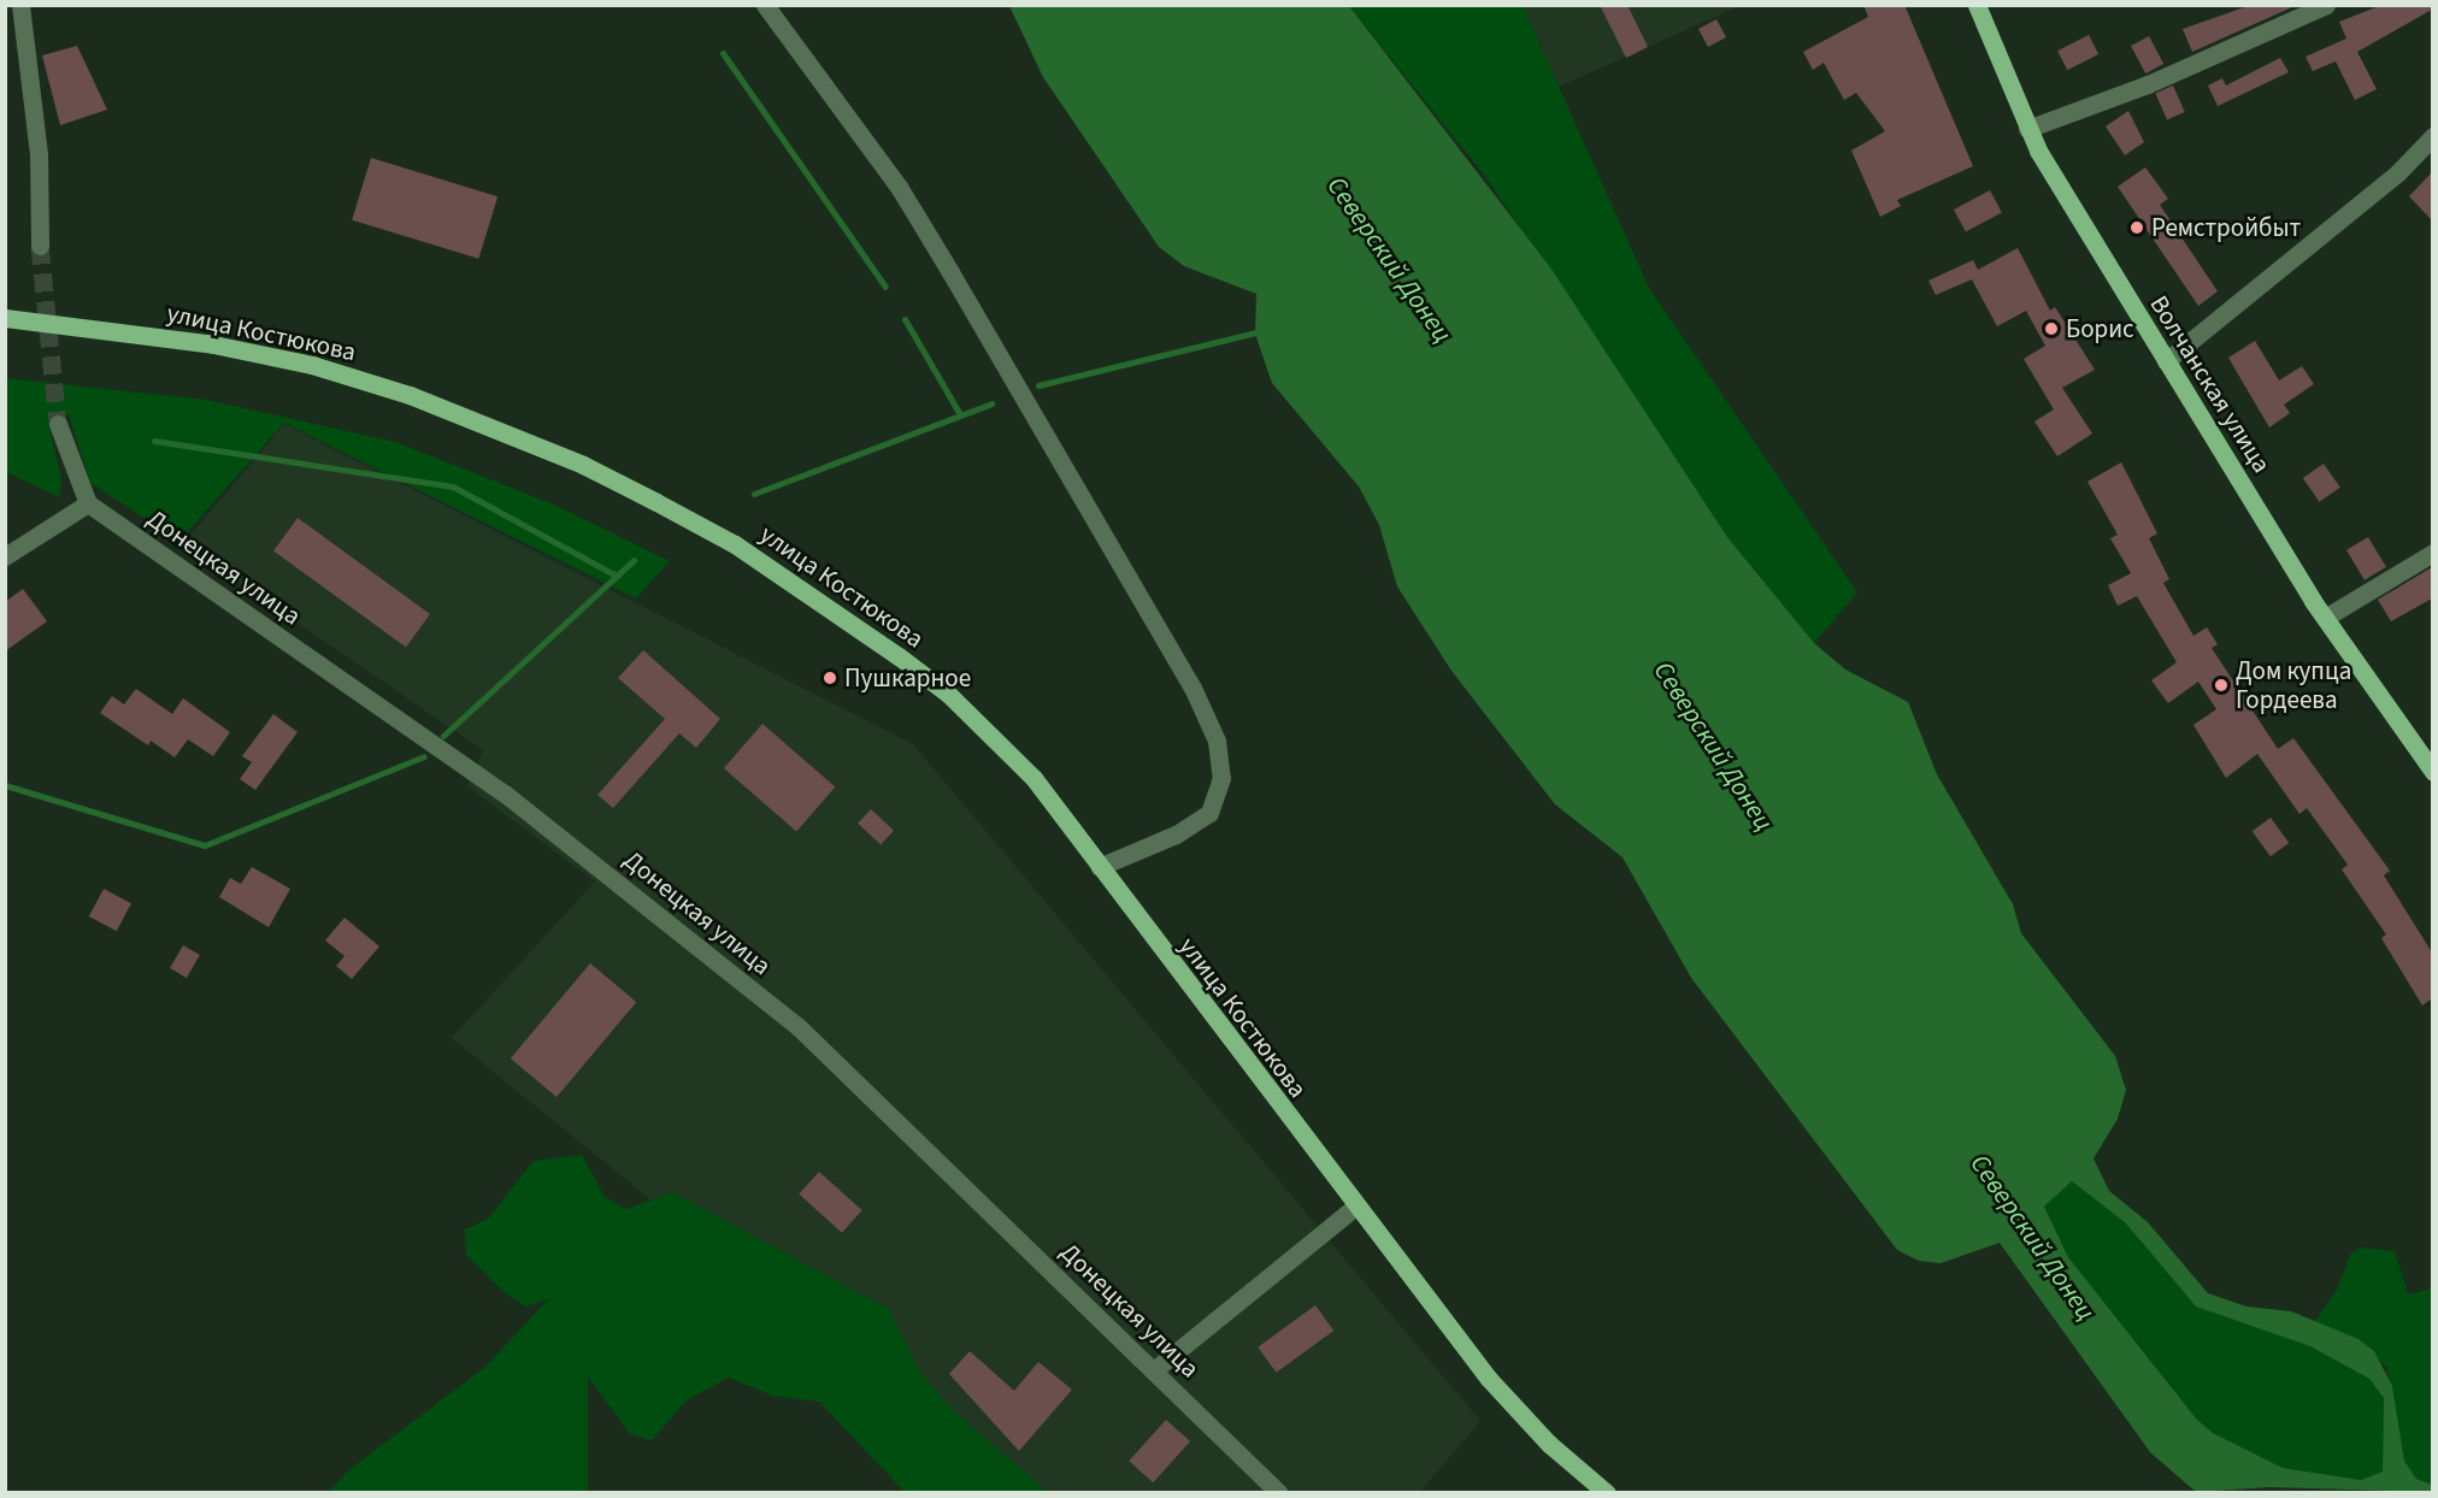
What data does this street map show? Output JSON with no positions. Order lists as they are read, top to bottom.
{
  "streets": {
    "main road": ["улица Костюкова", "Волчанская улица"],
    "street": ["Донецкая улица"]
  },
  "water": ["Северский Донец"],
  "places": [
    "Ремстройбыт",
    "Борис",
    "Пушкарное",
    "Дом купца Гордеева"
  ]
}
